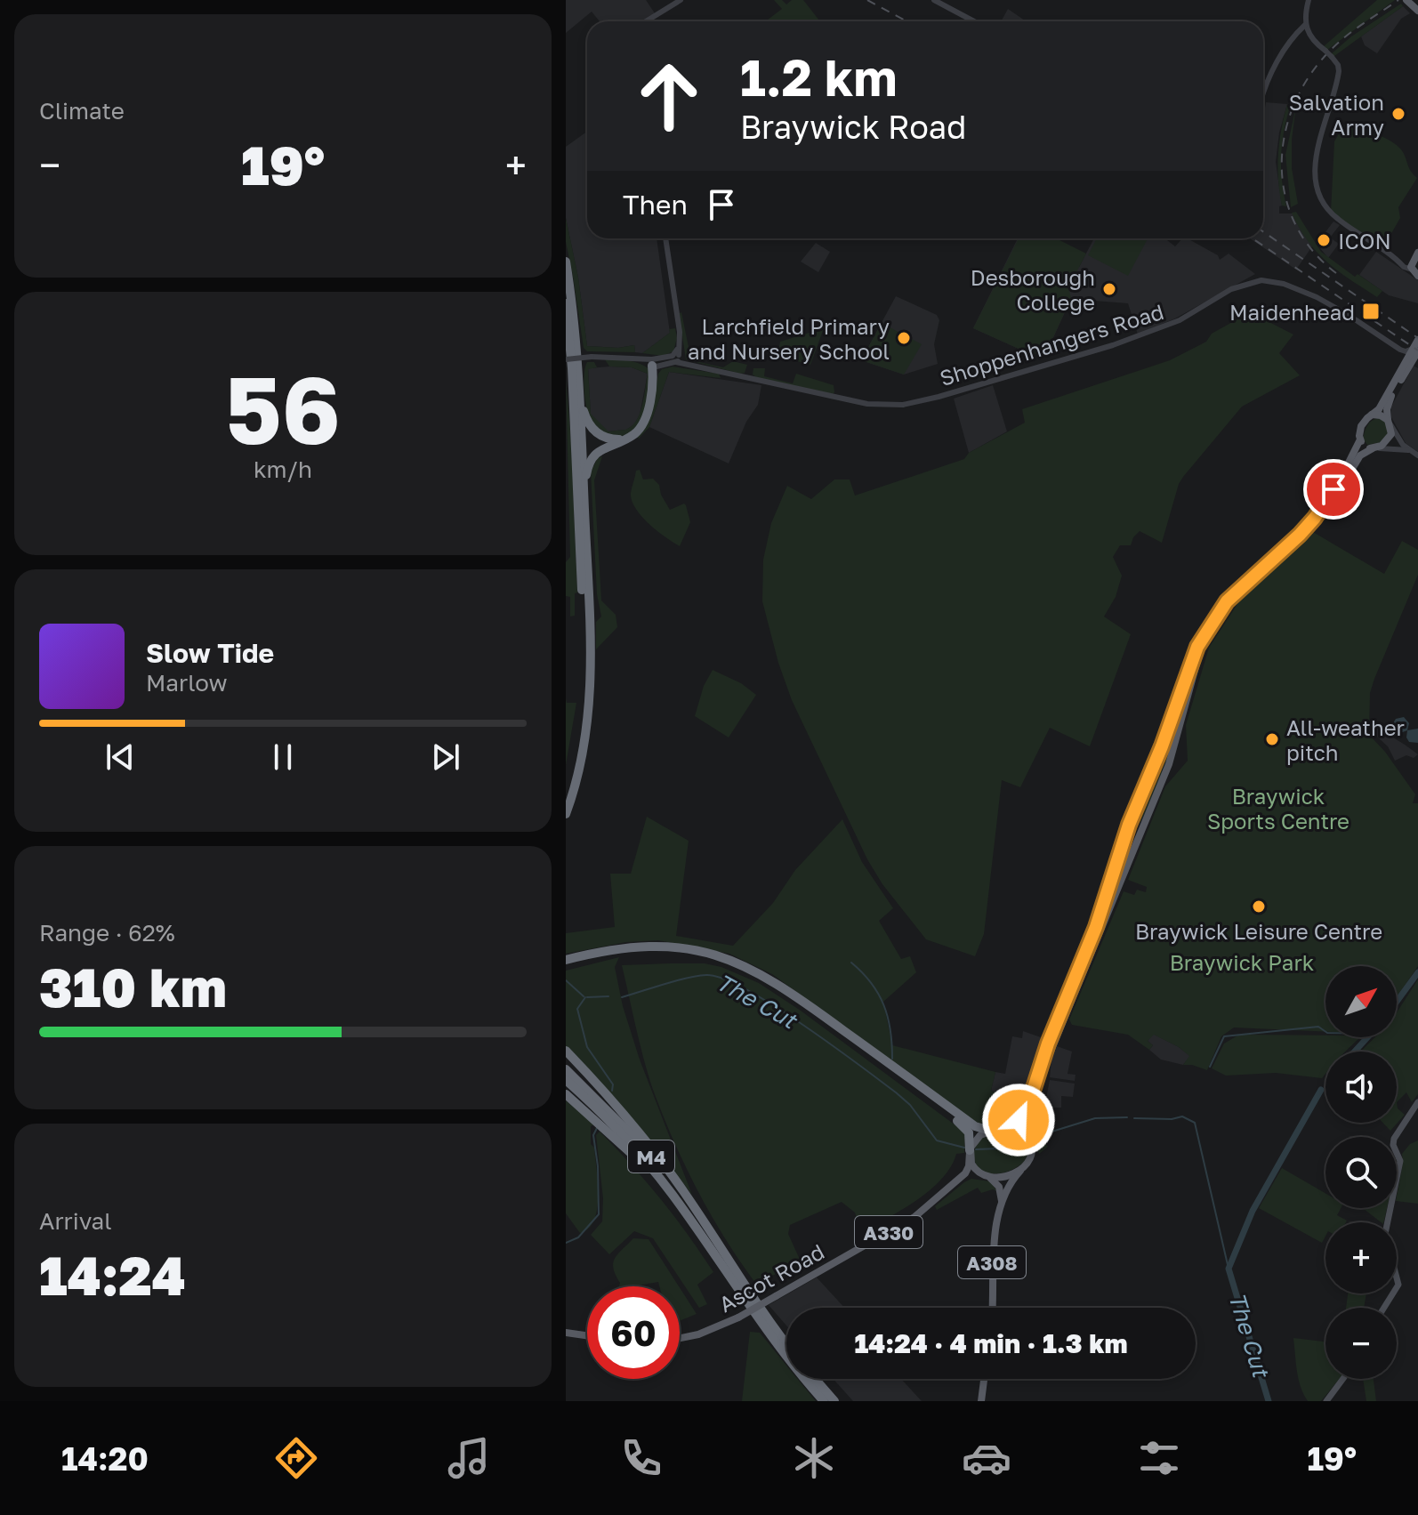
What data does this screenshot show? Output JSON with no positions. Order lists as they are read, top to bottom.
{
  "streets": {
    "highway": ["M4"],
    "main road": ["A330", "A308", "Ascot Road"],
    "street": ["Shoppenhangers Road"]
  },
  "crossings": [
    ["A308", "Ascot Road"]
  ],
  "water": ["The Cut"],
  "parks": ["Braywick Sports Centre", "Braywick Park"],
  "places": {
    "other": [
      "Salvation Army",
      "ICON",
      "Desborough College",
      "Larchfield Primary and Nursery School",
      "All-weather pitch",
      "Braywick Leisure Centre"
    ],
    "transit": ["Maidenhead"]
  },
  "north": "top right",
  "page": {
    "tile": [
      "Climate",
      ["56", "km/h"],
      ["Range · 62%", "310 km"],
      ["Arrival", "14:24"]
    ],
    "turn": ["1.2 km", "Braywick Road"],
    "heat": ["−", "19°", "+"],
    "then": "Then",
    "song": ["Slow Tide", "Marlow"],
    "map_buttons": ["+", "−"],
    "limit": "60",
    "trip": "14:24 · 4 min · 1.3 km",
    "tabs": ["14:20", "19°"]
  }
}
